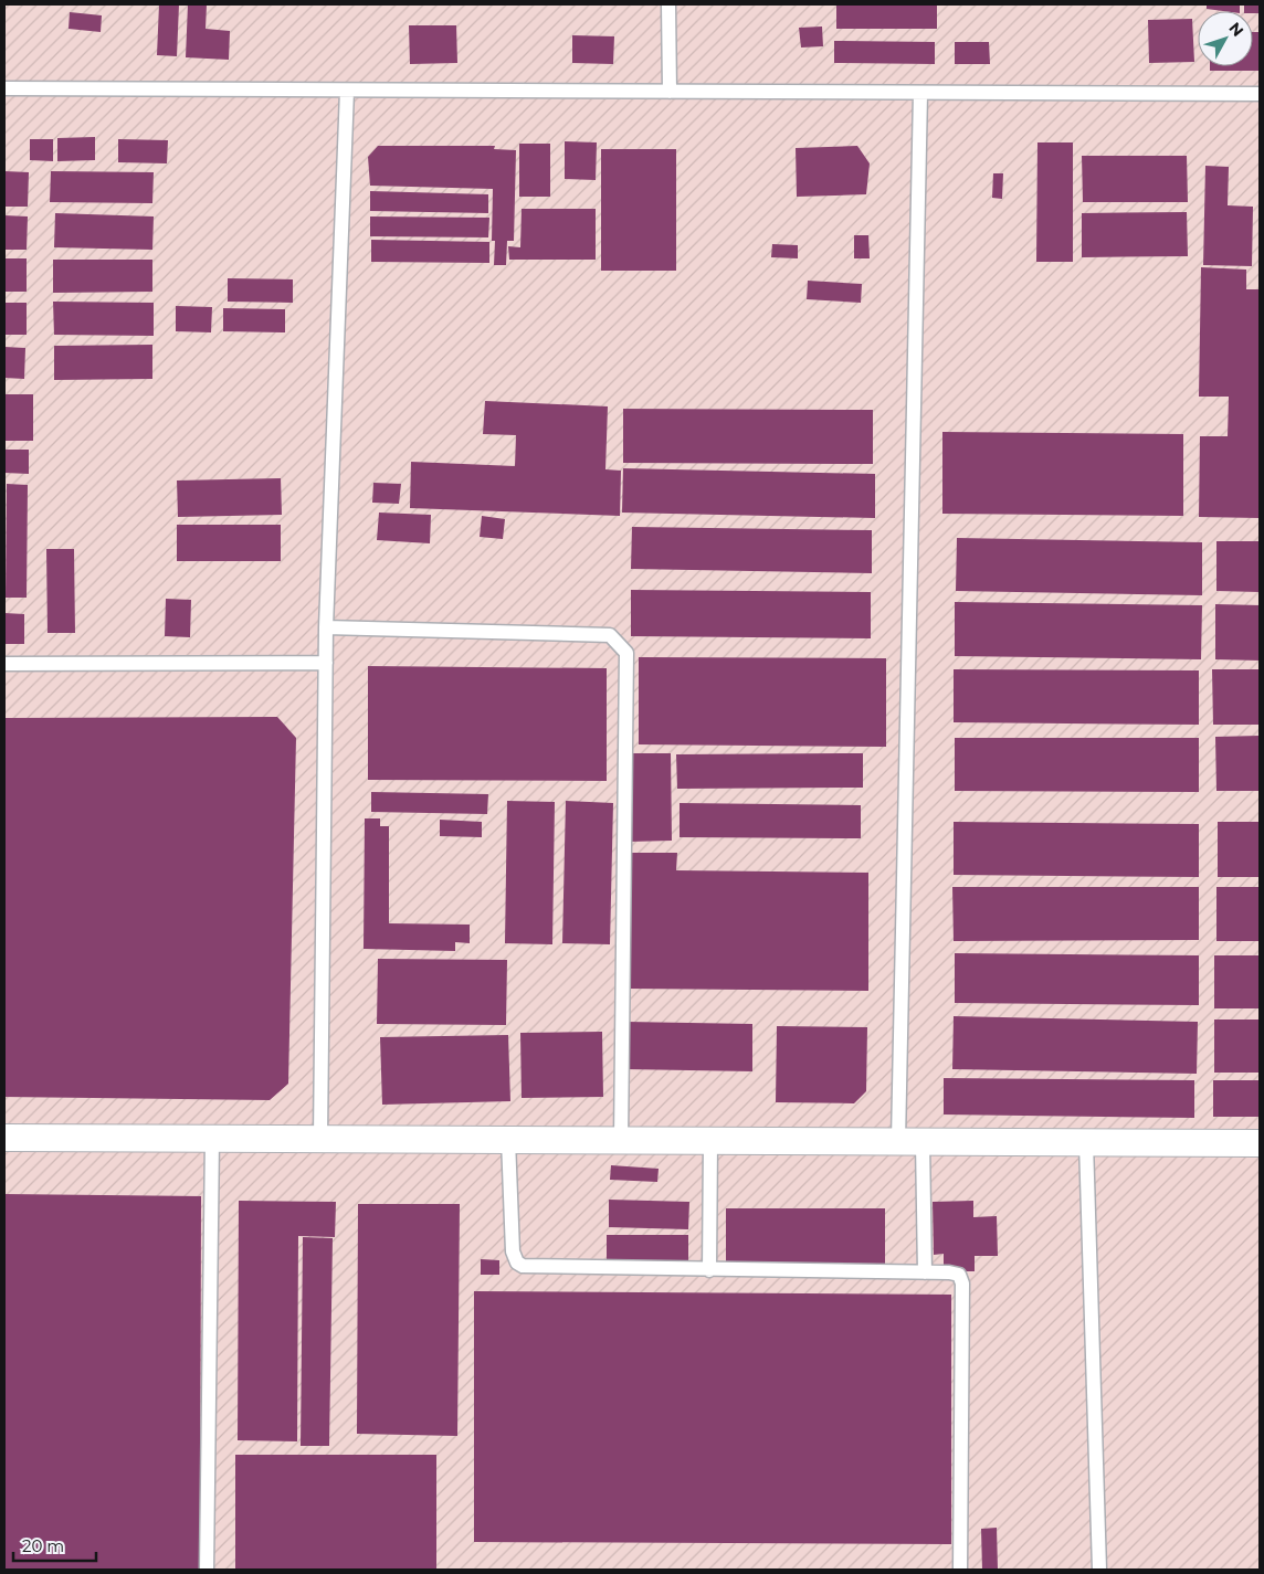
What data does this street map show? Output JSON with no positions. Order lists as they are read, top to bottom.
{
  "scale_bar": "20 m",
  "north": "top right"
}
